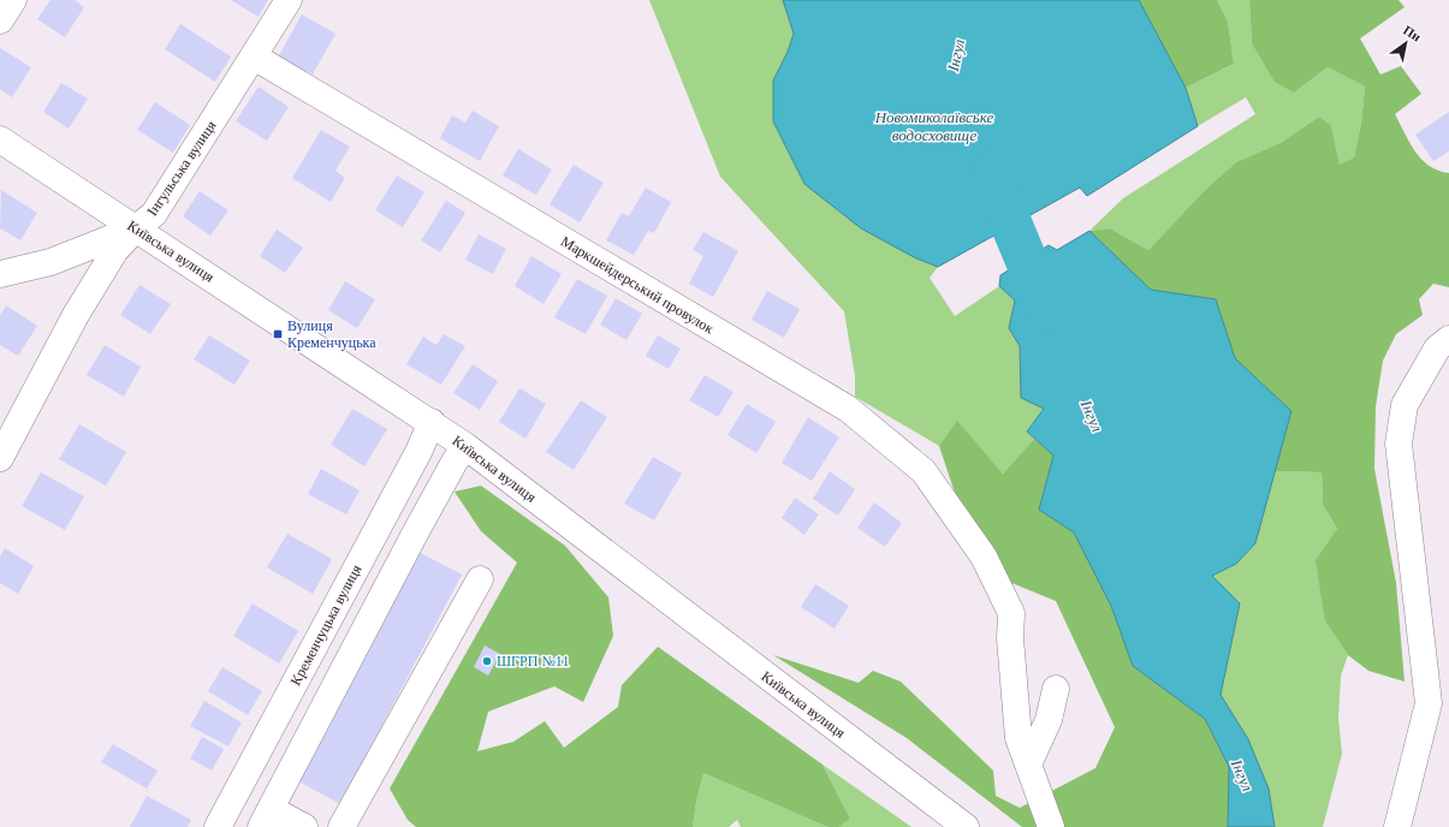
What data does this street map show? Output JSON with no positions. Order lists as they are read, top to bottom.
{
  "streets": {
    "street": [
      "Інгульська вулиця",
      "Київська вулиця",
      "Маркшейдерський провулок",
      "Кременчуцька вулиця"
    ]
  },
  "crossings": [
    ["Інгульська вулиця", "Київська вулиця"],
    ["Інгульська вулиця", "Маркшейдерський провулок"],
    ["Київська вулиця", "Кременчуцька вулиця"]
  ],
  "water": ["Інгул", "Новомиколаївське водосховище"],
  "places": {
    "transit": ["Вулиця Кременчуцька"],
    "other": ["ШГРП №11"]
  },
  "north": "top right"
}
